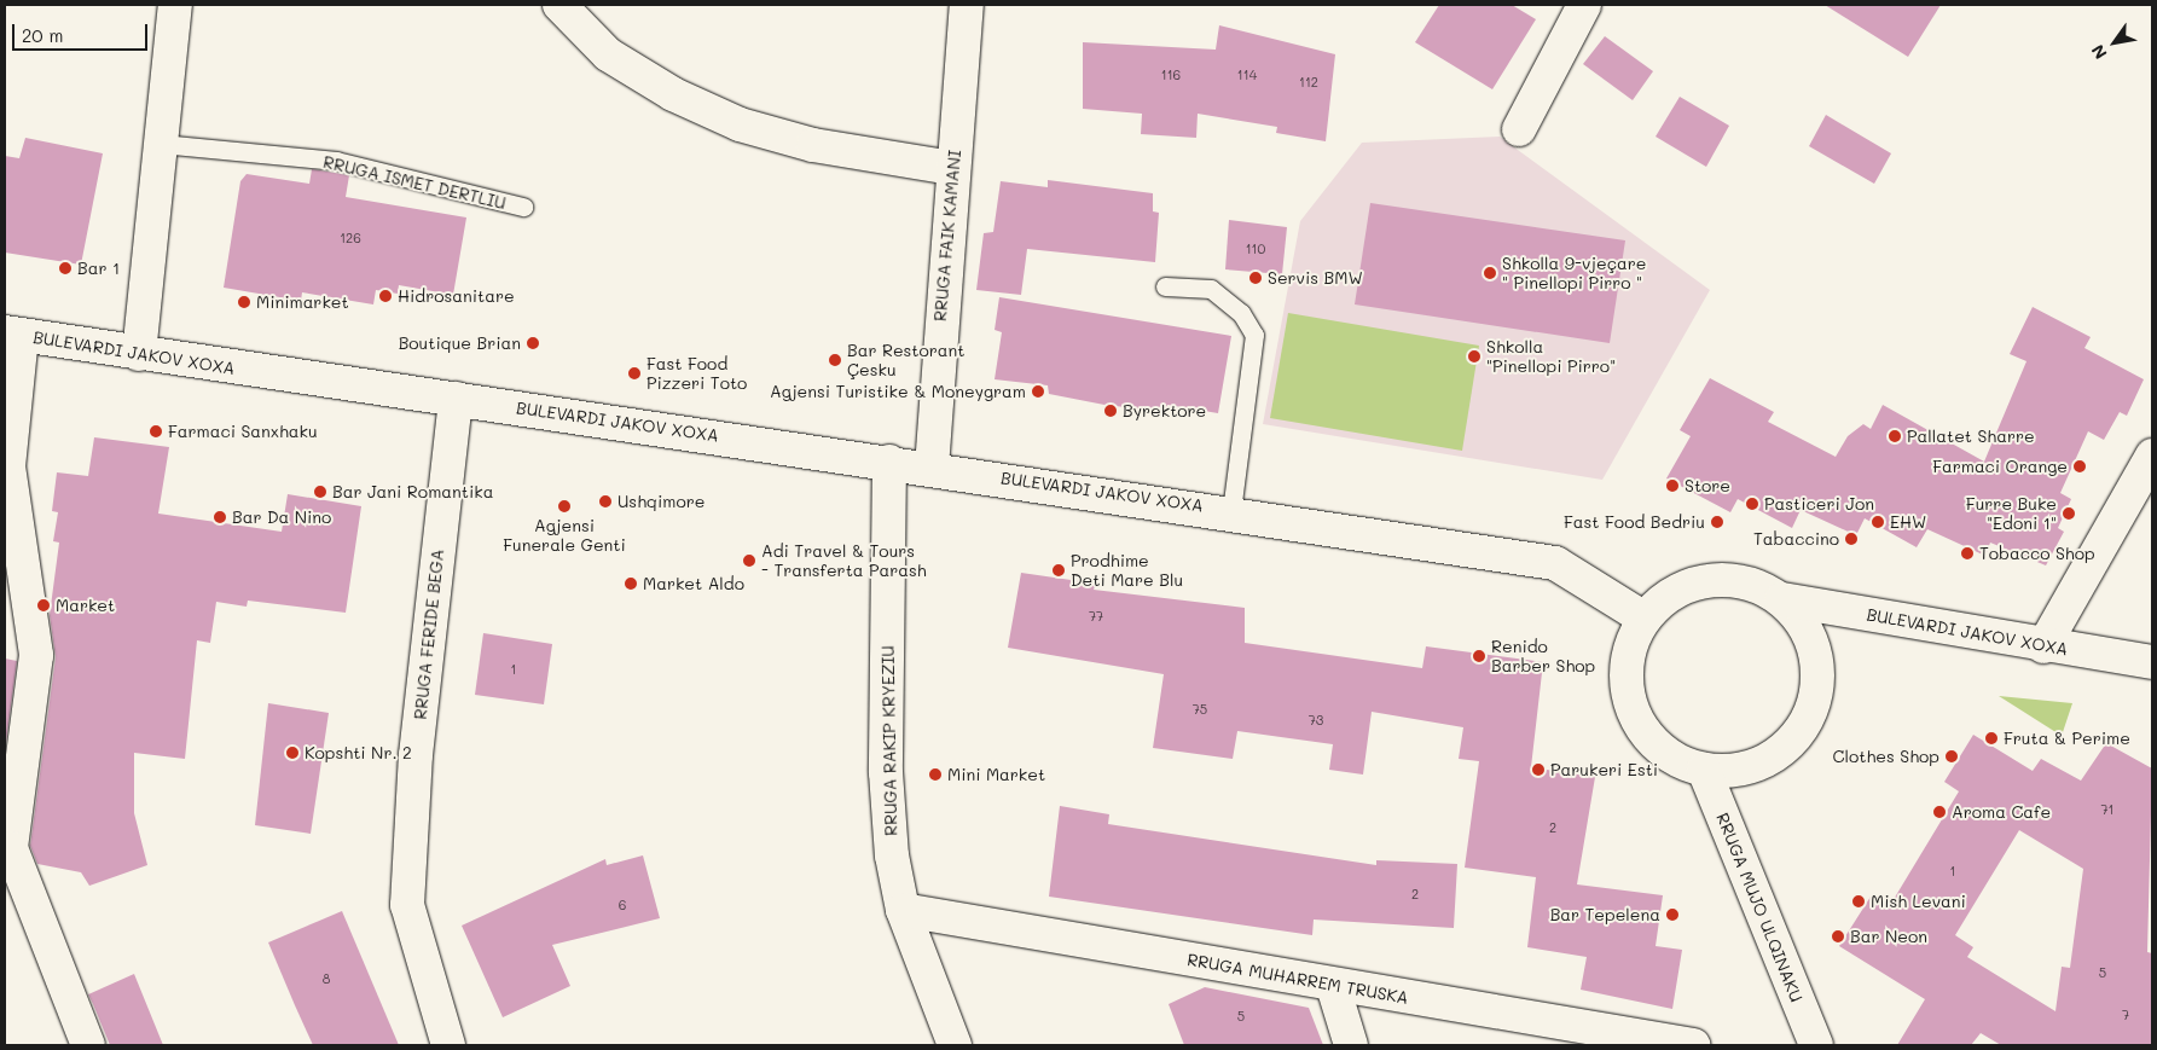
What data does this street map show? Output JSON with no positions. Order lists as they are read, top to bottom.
{
  "streets": {
    "street": [
      "RRUGA FAIK KAMANI",
      "BULEVARDI JAKOV XOXA",
      "RRUGA FERIDE BEGA",
      "RRUGA RAKIP KRYEZIU",
      "RRUGA MUJO ULQINAKU",
      "RRUGA MUHARREM TRUSKA"
    ],
    "lane": ["RRUGA ISMET DERTLIU"]
  },
  "crossings": [
    ["RRUGA FAIK KAMANI", "BULEVARDI JAKOV XOXA"],
    ["BULEVARDI JAKOV XOXA", "RRUGA FERIDE BEGA"],
    ["BULEVARDI JAKOV XOXA", "RRUGA RAKIP KRYEZIU"],
    ["BULEVARDI JAKOV XOXA", "RRUGA MUJO ULQINAKU"],
    ["RRUGA RAKIP KRYEZIU", "RRUGA MUHARREM TRUSKA"]
  ],
  "places": [
    "Bar 1",
    "Shkolla 9-vjeçare \" Pinellopi Pirro \"",
    "Servis BMW",
    "Hidrosanitare",
    "Minimarket",
    "Boutique Brian",
    "Shkolla \"Pinellopi Pirro\"",
    "Bar Restorant Çesku",
    "Fast Food Pizzeri Toto",
    "Agjensi Turistike & Moneygram",
    "Byrektore",
    "Farmaci Sanxhaku",
    "Pallatet Sharre",
    "Farmaci Orange",
    "Store",
    "Bar Jani Romantika",
    "Ushqimore",
    "Pasticeri Jon",
    "Agjensi Funerale Genti",
    "Furre Buke \"Edoni 1\"",
    "Bar Da Nino",
    "Fast Food Bedriu",
    "EHW",
    "Tabaccino",
    "Tobacco Shop",
    "Adi Travel & Tours - Transferta Parash",
    "Prodhime Deti Mare Blu",
    "Market Aldo",
    "Market",
    "Renido Barber Shop",
    "Fruta & Perime",
    "Kopshti Nr. 2",
    "Clothes Shop",
    "Parukeri Esti",
    "Mini Market",
    "Aroma Cafe",
    "Mish Levani",
    "Bar Tepelena",
    "Bar Neon"
  ],
  "house_numbers": [
    "116",
    "114",
    "112",
    "126",
    "110",
    "77",
    "1",
    "75",
    "73",
    "71",
    "2",
    "1",
    "2",
    "6",
    "5",
    "8",
    "7",
    "5"
  ],
  "scale_bar": "20 m",
  "north": "bottom left"
}
